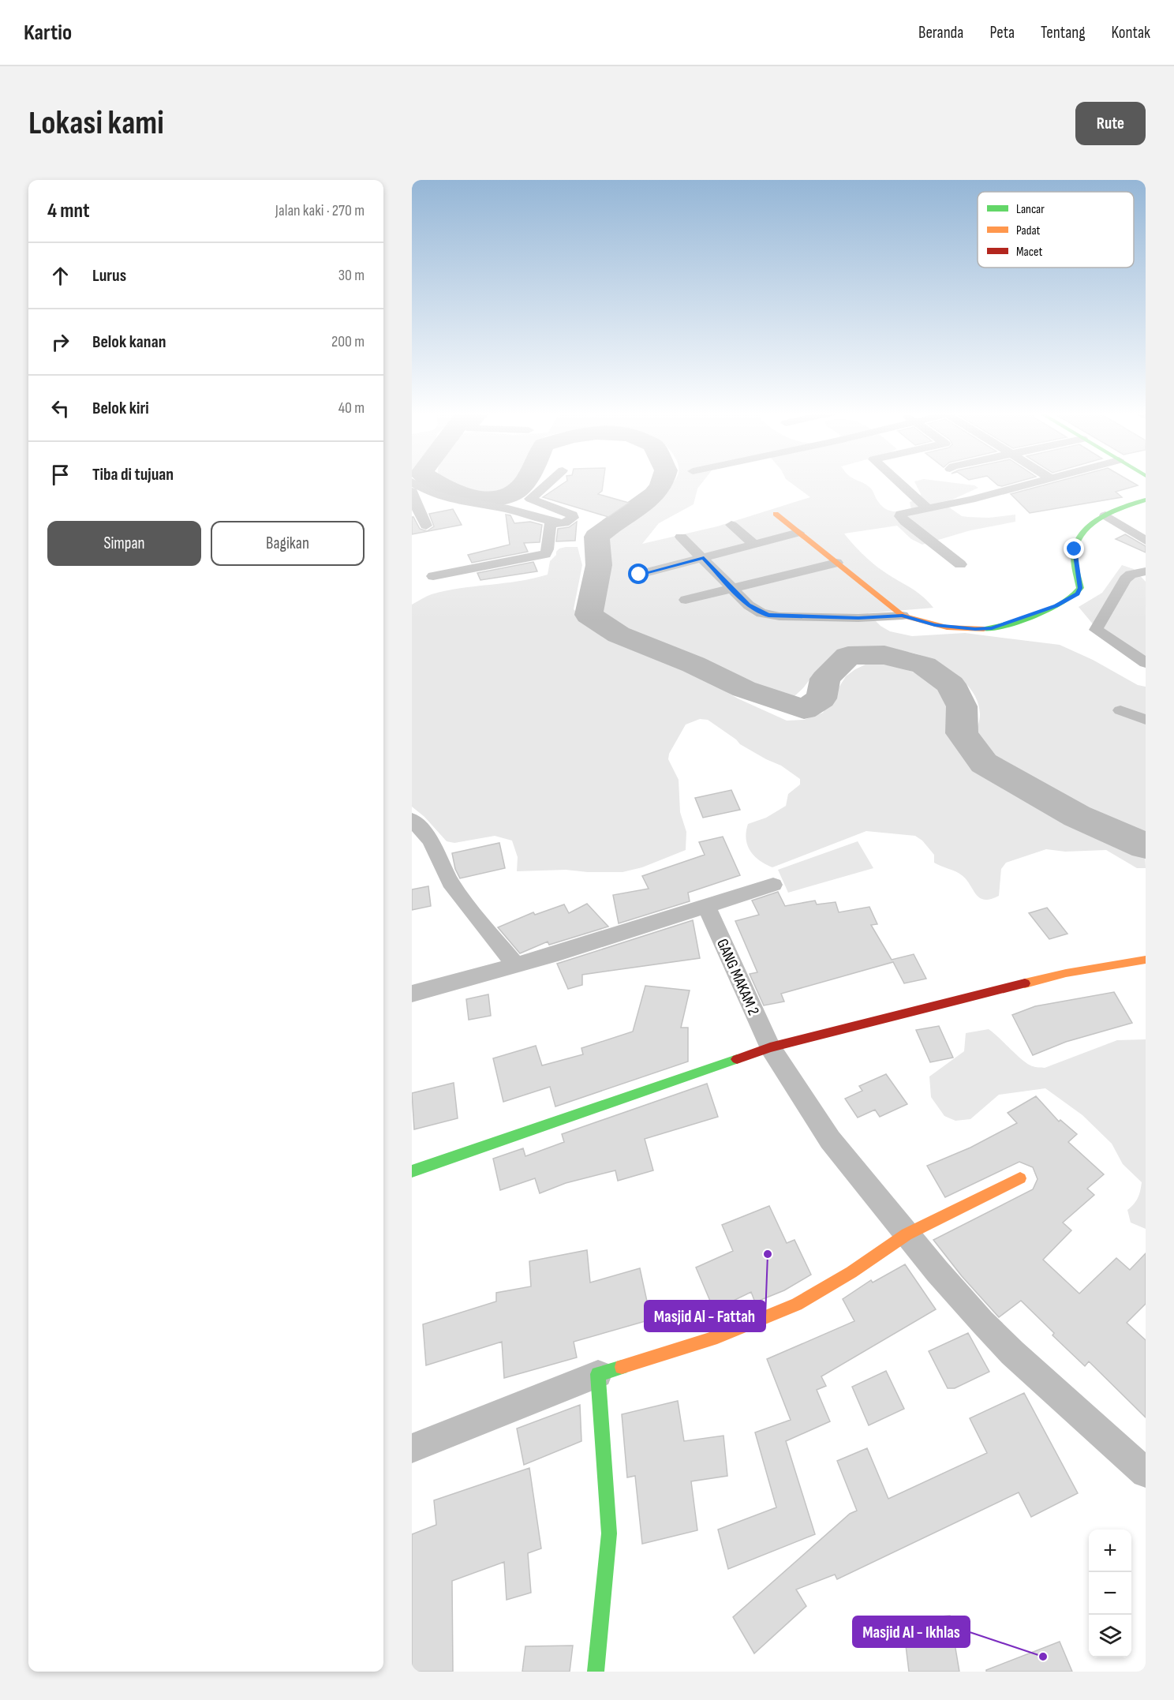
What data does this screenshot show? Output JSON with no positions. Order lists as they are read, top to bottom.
{
  "streets": {
    "street": ["GANG MAKAM 2"]
  },
  "places": ["Masjid Al - Fattah", "Masjid Al - Ikhlas"],
  "legend": ["Lancar", "Padat", "Macet"],
  "page": {
    "header": "Kartio",
    "nav": [
      "Beranda",
      "Peta",
      "Tentang",
      "Kontak"
    ],
    "buttons": [
      "Rute",
      ["Simpan", "Bagikan"]
    ],
    "title": "Lokasi kami",
    "heading": ["4 mnt", "Jalan kaki · 270 m"],
    "list": [
      ["Lurus", "30 m"],
      ["Belok kanan", "200 m"],
      ["Belok kiri", "40 m"],
      "Tiba di tujuan"
    ],
    "map_buttons": ["+", "−"]
  }
}
